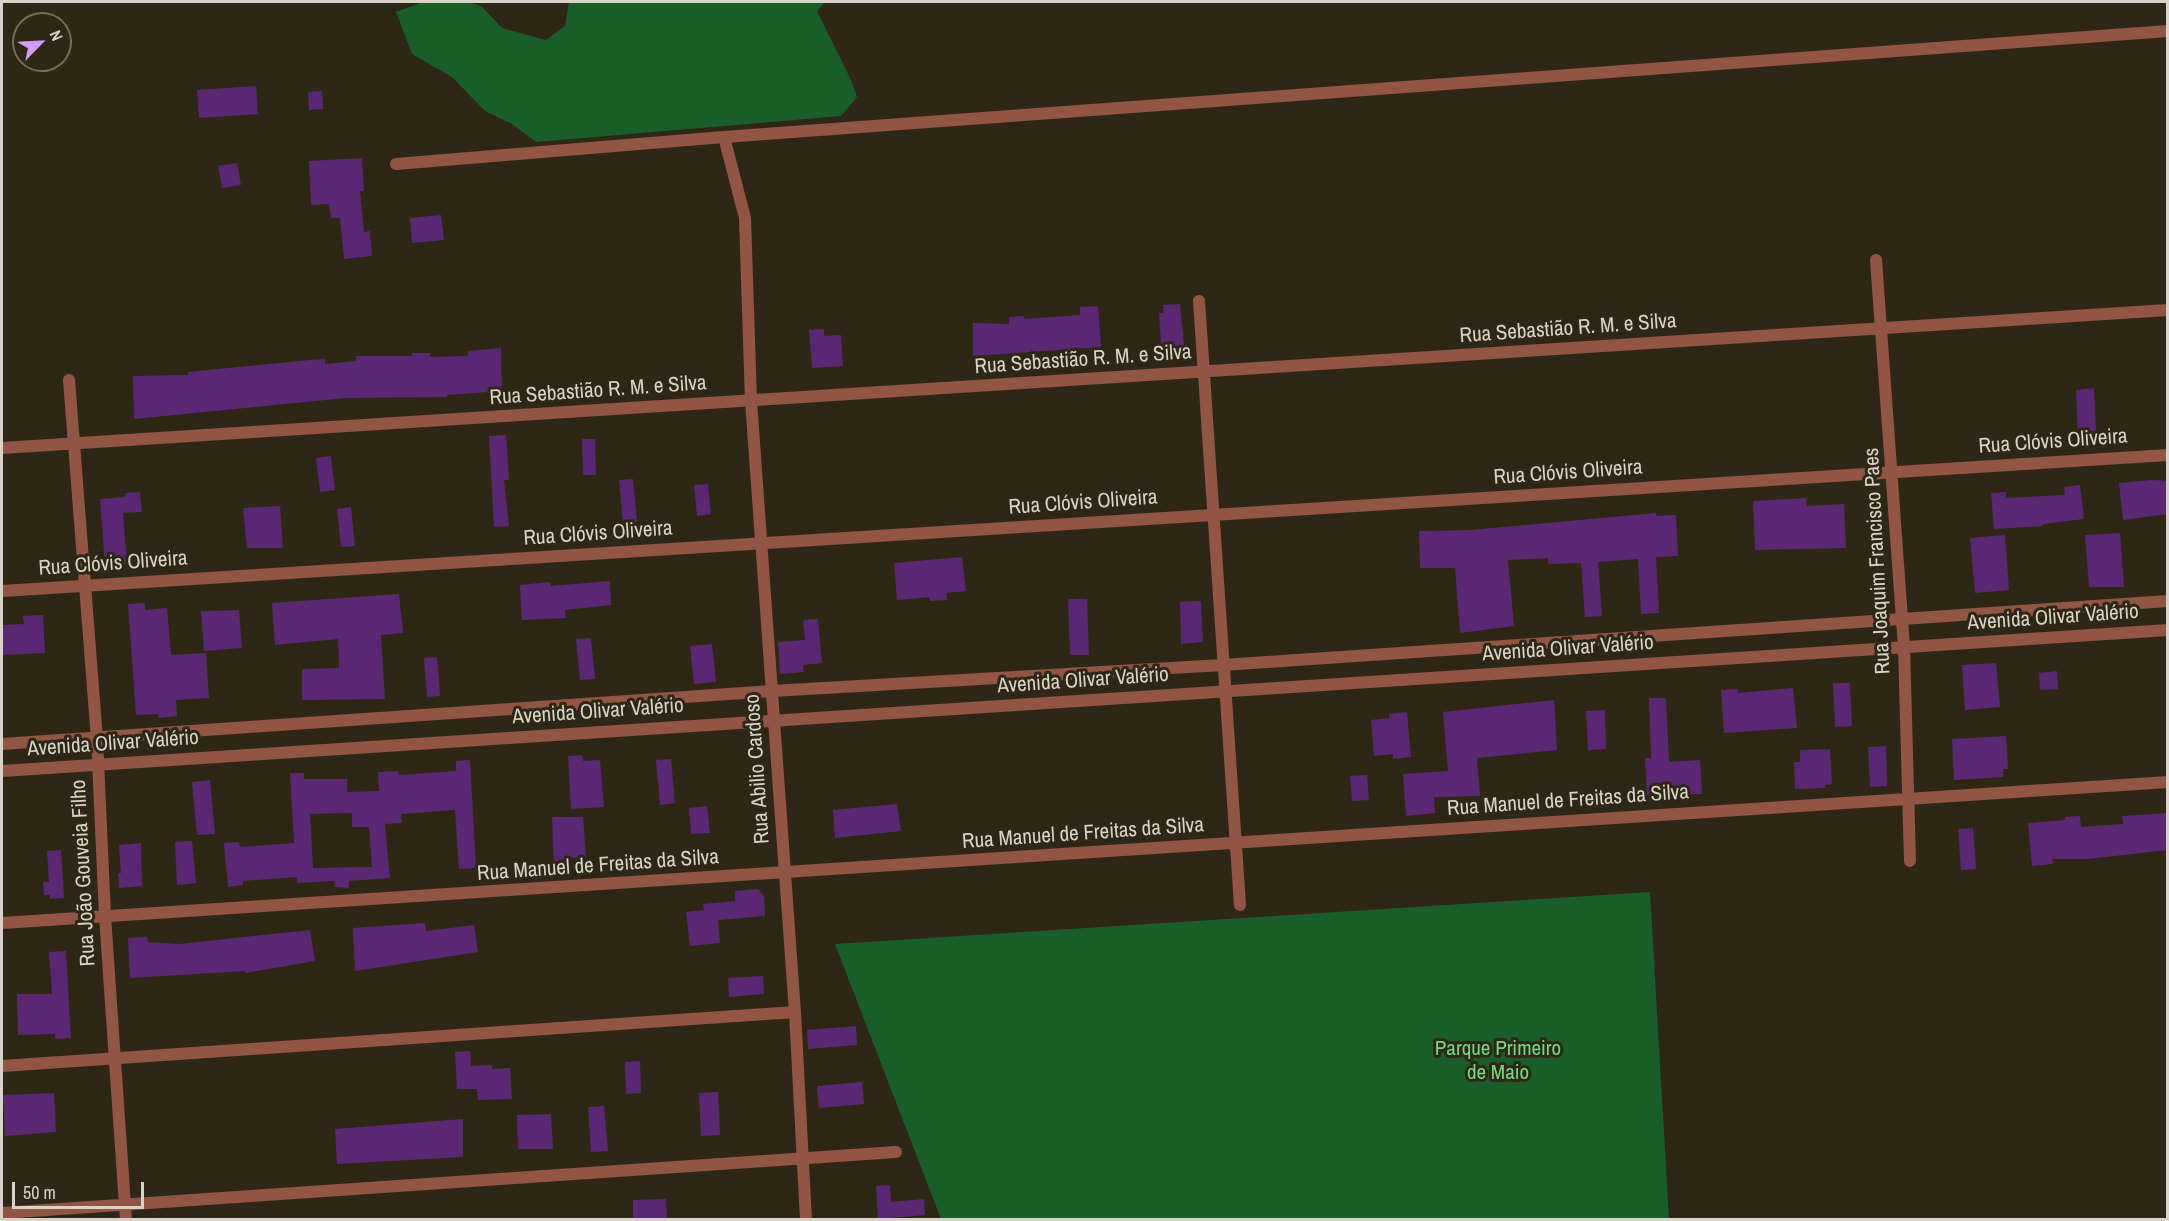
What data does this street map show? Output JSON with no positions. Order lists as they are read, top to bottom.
{
  "streets": {
    "street": [
      "Rua Sebastião R. M. e Silva",
      "Rua Clóvis Oliveira",
      "Rua Joaquim Francisco Paes",
      "Avenida Olivar Valério",
      "Rua Abilio Cardoso",
      "Rua Manuel de Freitas da Silva",
      "Rua João Gouveia Filho"
    ]
  },
  "crossings": [
    ["Rua Sebastião R. M. e Silva", "Rua Joaquim Francisco Paes"],
    ["Rua Sebastião R. M. e Silva", "Rua Abilio Cardoso"],
    ["Rua Sebastião R. M. e Silva", "Rua João Gouveia Filho"],
    ["Rua Clóvis Oliveira", "Rua Joaquim Francisco Paes"],
    ["Rua Clóvis Oliveira", "Rua Abilio Cardoso"],
    ["Rua Clóvis Oliveira", "Rua João Gouveia Filho"],
    ["Rua Joaquim Francisco Paes", "Avenida Olivar Valério"],
    ["Rua Joaquim Francisco Paes", "Rua Manuel de Freitas da Silva"],
    ["Avenida Olivar Valério", "Rua Abilio Cardoso"],
    ["Avenida Olivar Valério", "Rua João Gouveia Filho"],
    ["Rua Abilio Cardoso", "Rua Manuel de Freitas da Silva"],
    ["Rua Manuel de Freitas da Silva", "Rua João Gouveia Filho"]
  ],
  "parks": ["Parque Primeiro de Maio"],
  "scale_bar": "50 m",
  "north": "top right"
}
